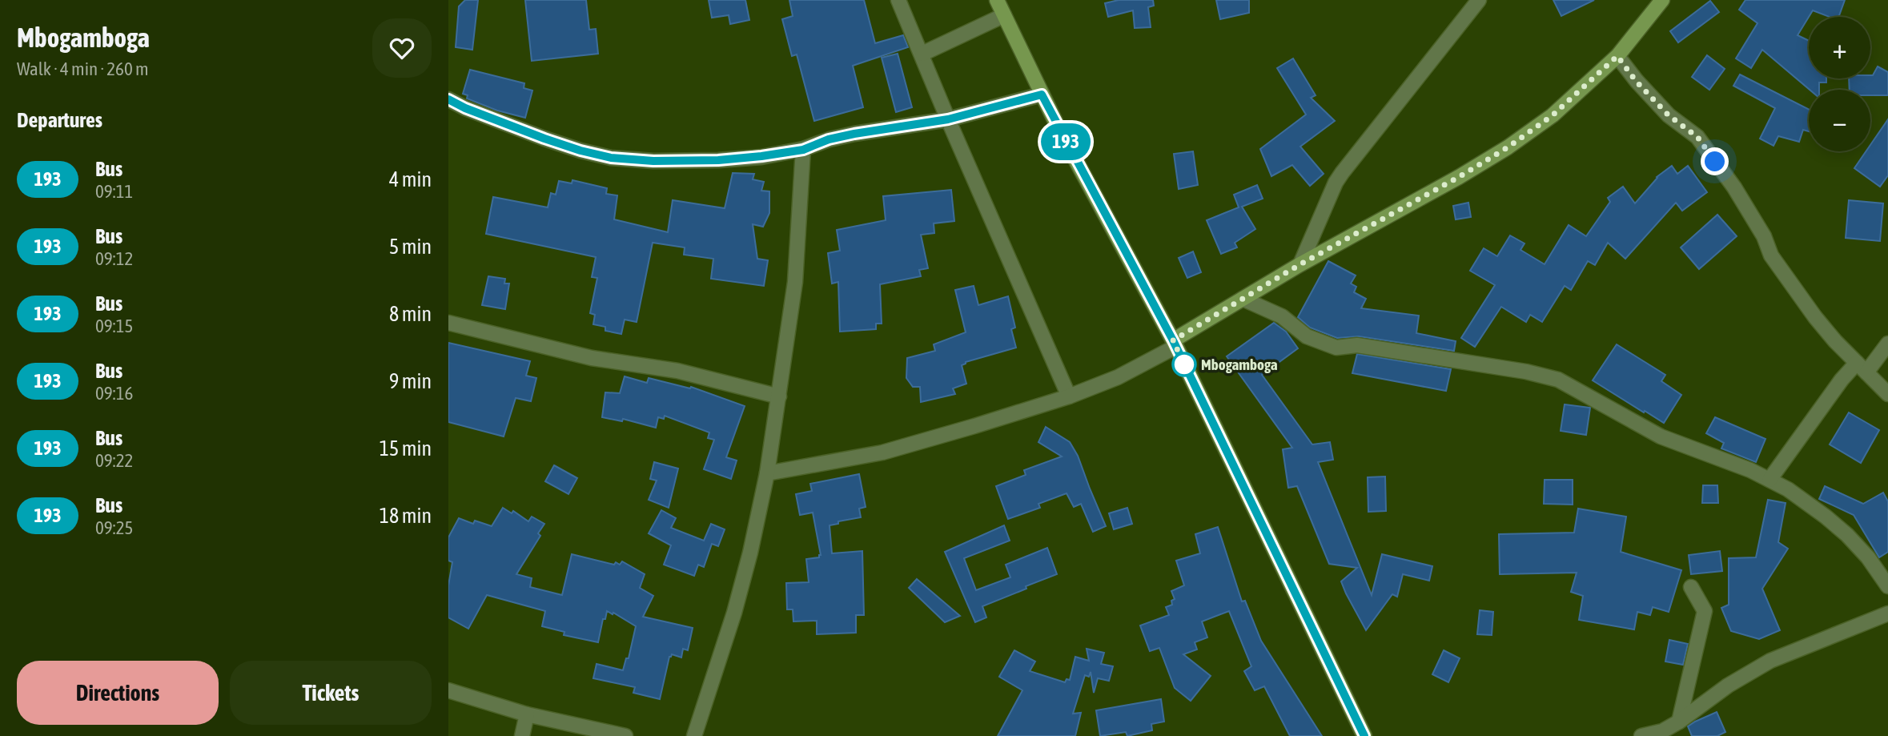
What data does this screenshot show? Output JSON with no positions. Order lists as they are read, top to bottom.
{
  "places": ["Mbogamboga"],
  "lines": ["bus line 193"],
  "page": {
    "heading": [
      ["Mbogamboga", "Walk · 4 min · 260 m"],
      "Departures"
    ],
    "on_map": "193",
    "map_buttons": ["+", "−"],
    "list": [
      {
        "mark": "193",
        "name": "Bus",
        "note": "09:11",
        "value": "4 min"
      },
      {
        "mark": "193",
        "name": "Bus",
        "note": "09:12",
        "value": "5 min"
      },
      {
        "mark": "193",
        "name": "Bus",
        "note": "09:15",
        "value": "8 min"
      },
      {
        "mark": "193",
        "name": "Bus",
        "note": "09:16",
        "value": "9 min"
      },
      {
        "mark": "193",
        "name": "Bus",
        "note": "09:22",
        "value": "15 min"
      },
      {
        "mark": "193",
        "name": "Bus",
        "note": "09:25",
        "value": "18 min"
      }
    ],
    "buttons": ["Directions", "Tickets"]
  }
}
